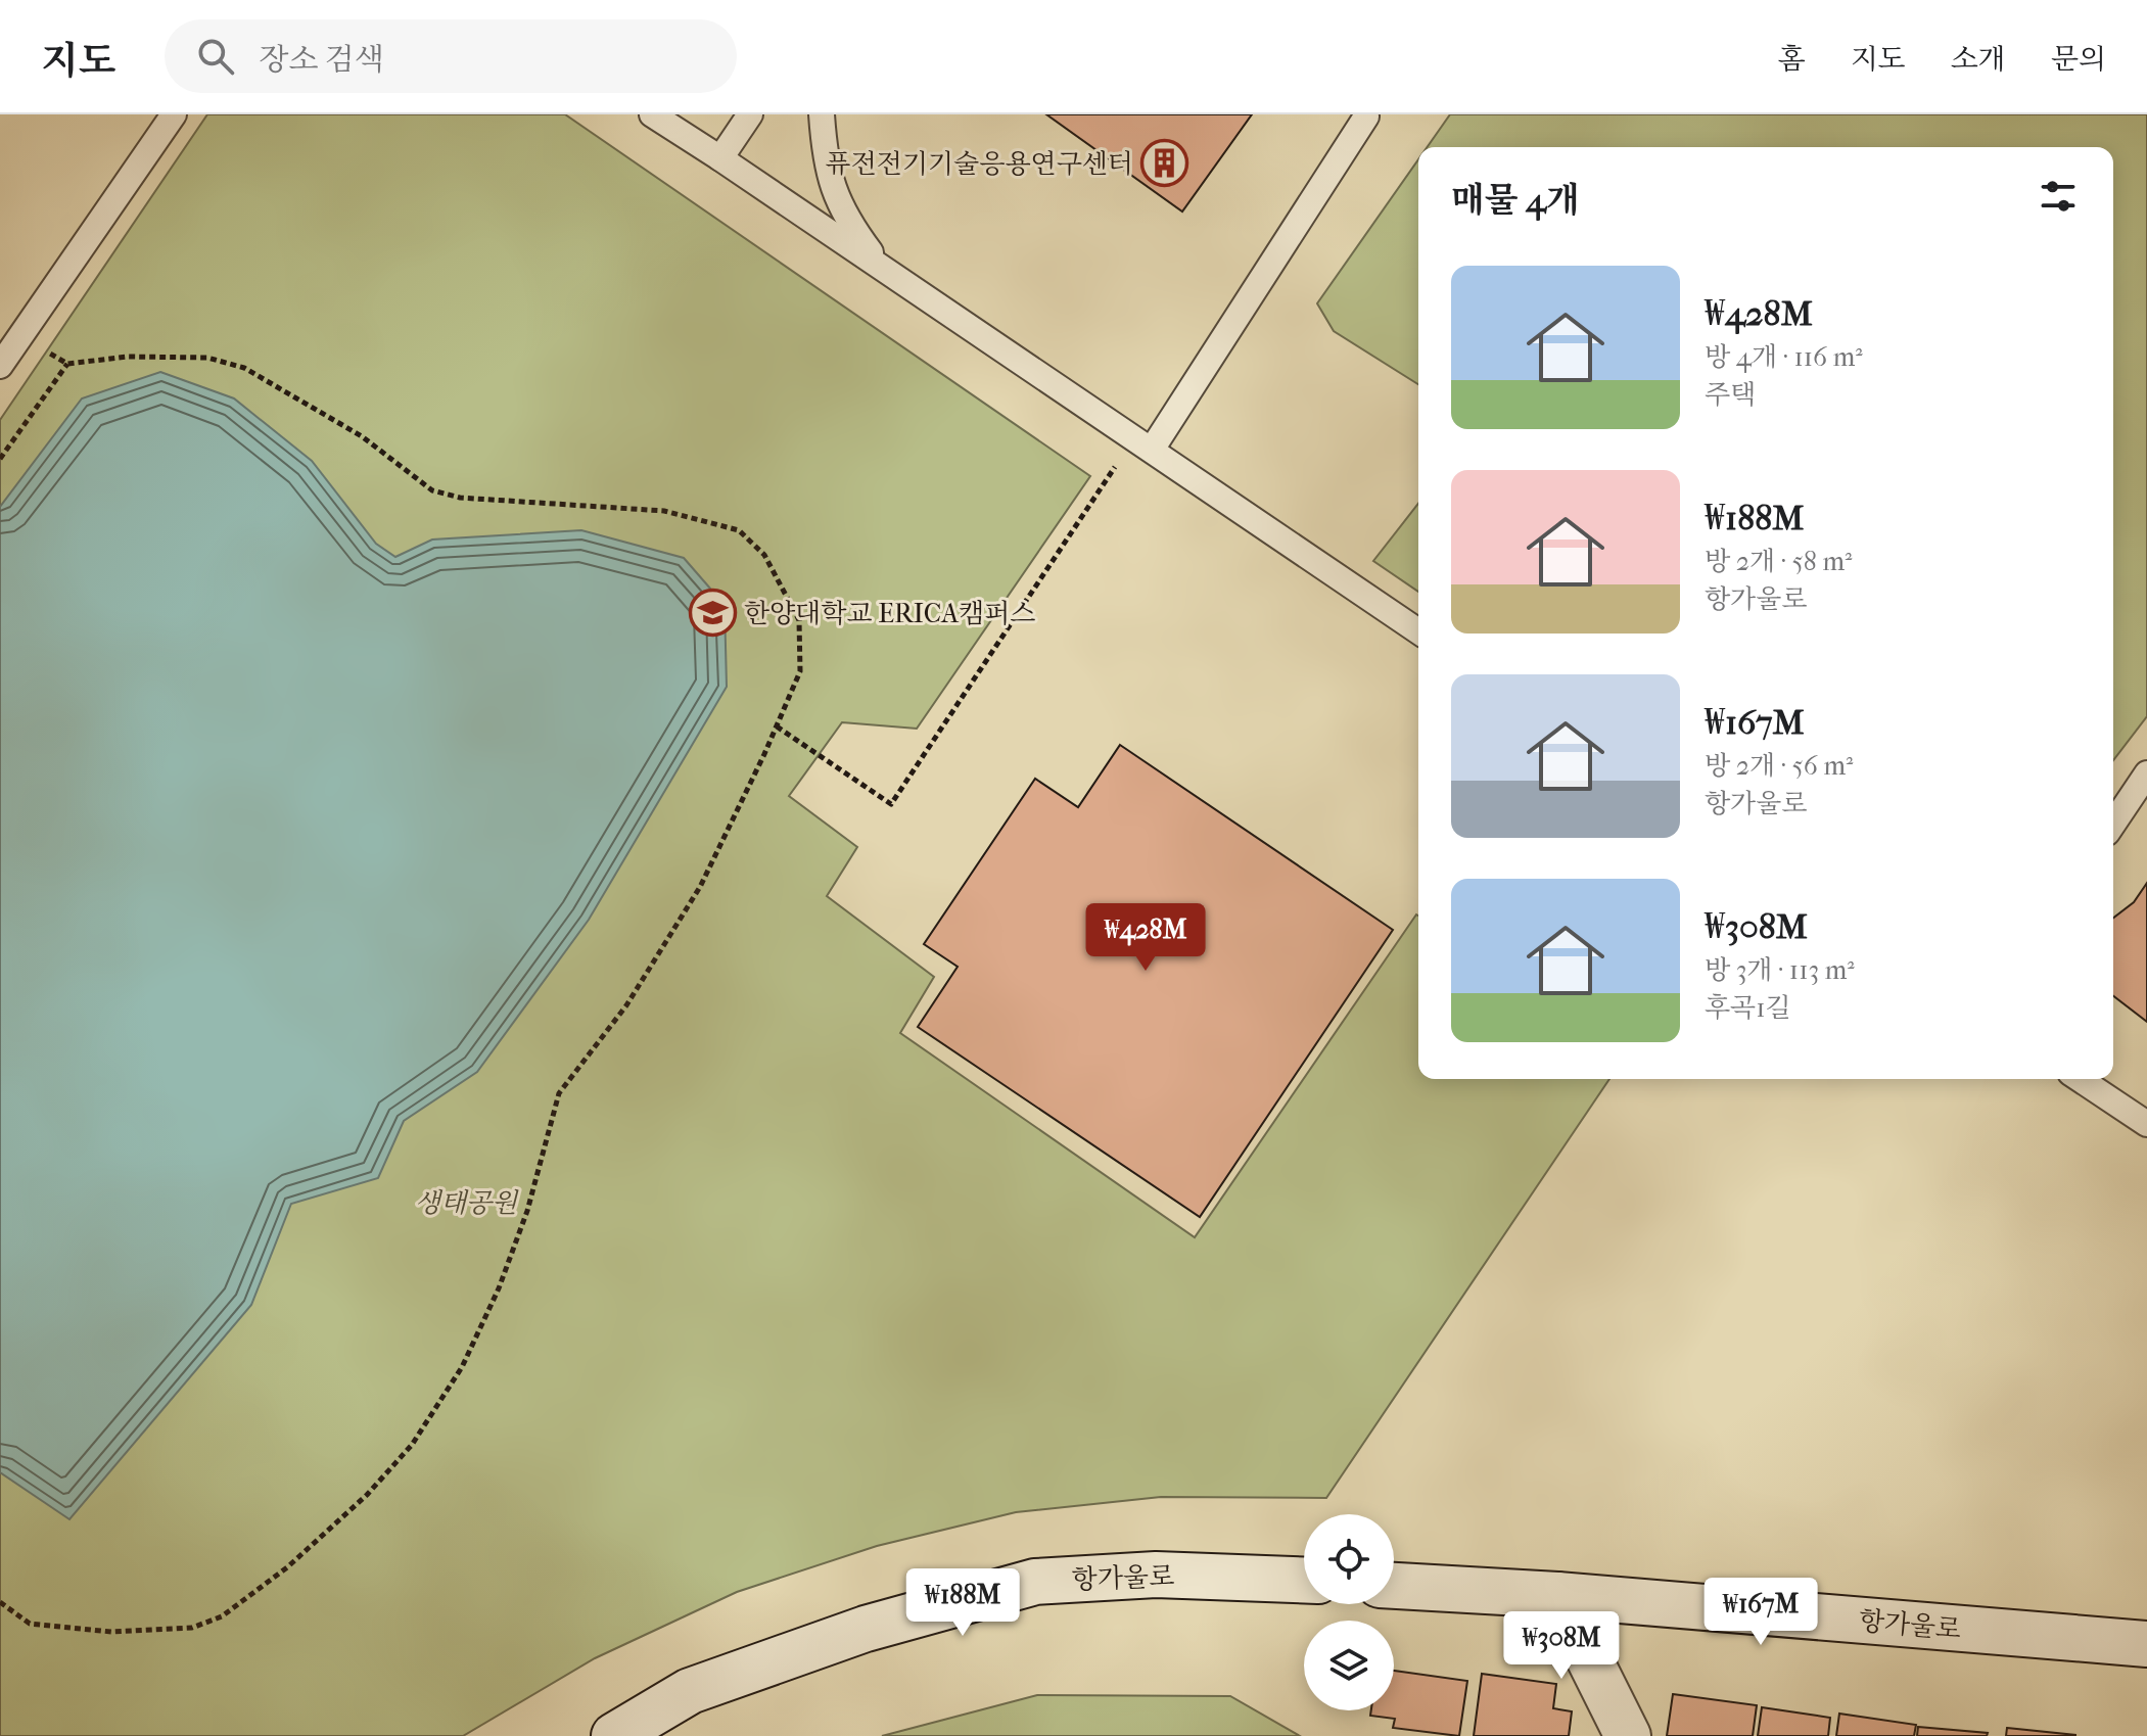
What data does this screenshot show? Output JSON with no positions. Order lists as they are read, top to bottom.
{
  "streets": {
    "main road": ["항가울로"]
  },
  "parks": ["생태공원"],
  "places": {
    "building": ["퓨전전기기술응용연구센터"],
    "school or university": ["한양대학교 ERICA캠퍼스"]
  },
  "page": {
    "header": "지도",
    "search": "장소 검색",
    "nav": [
      "홈",
      "지도",
      "소개",
      "문의"
    ],
    "heading": "매물 4개",
    "list": [
      {
        "name": "₩428M",
        "note": "방 4개 · 116 m² · 주택"
      },
      {
        "name": "₩188M",
        "note": "방 2개 · 58 m² · 항가울로"
      },
      {
        "name": "₩167M",
        "note": "방 2개 · 56 m² · 항가울로"
      },
      {
        "name": "₩308M",
        "note": "방 3개 · 113 m² · 후곡1길"
      }
    ],
    "price": [
      "₩428M",
      "₩188M",
      "₩167M",
      "₩308M"
    ]
  }
}
